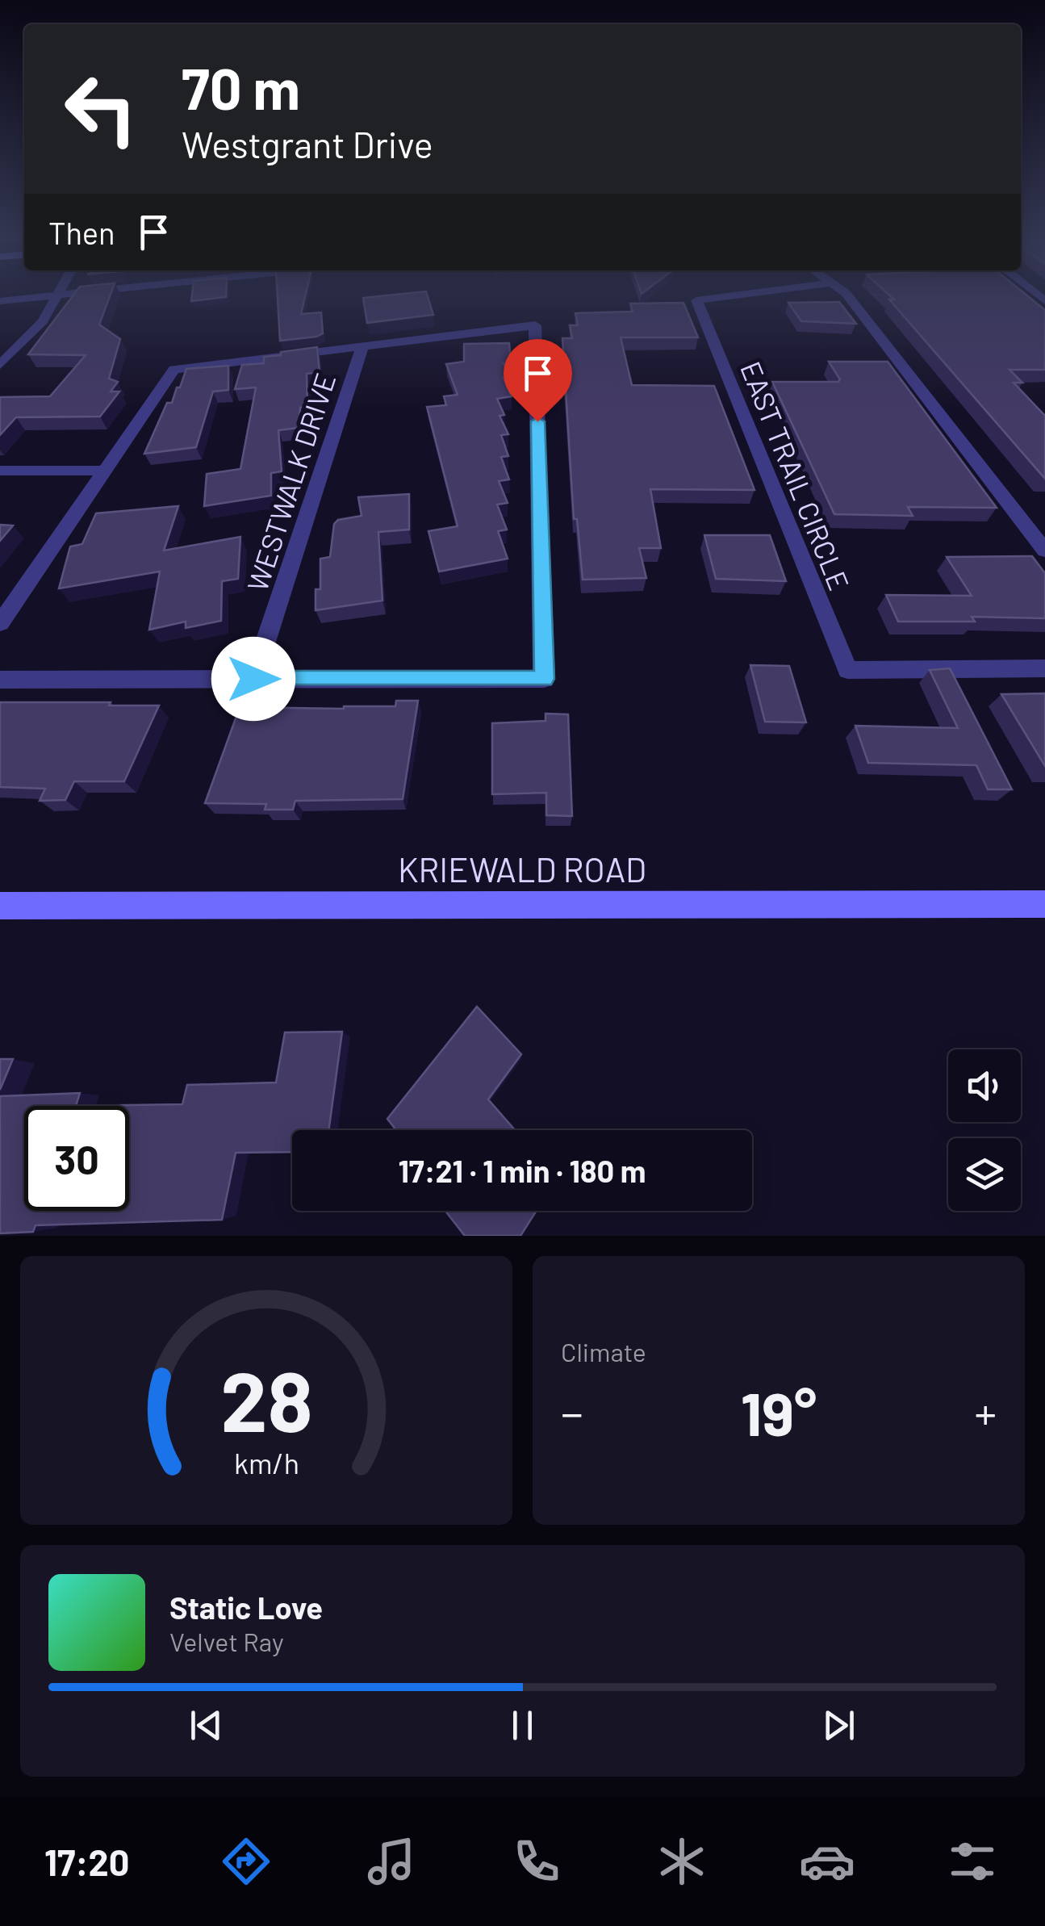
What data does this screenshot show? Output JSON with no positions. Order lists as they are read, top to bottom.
{
  "streets": {
    "street": ["EAST TRAIL CIRCLE", "WESTWALK DRIVE", "KRIEWALD ROAD"]
  },
  "page": {
    "turn": ["70 m", "Westgrant Drive"],
    "then": "Then",
    "limit": "30",
    "trip": "17:21 · 1 min · 180 m",
    "tile": "Climate",
    "heat": ["−", "19°", "+"],
    "song": ["Static Love", "Velvet Ray"],
    "tabs": "17:20",
    "gauge": ["28", "km/h"]
  }
}
